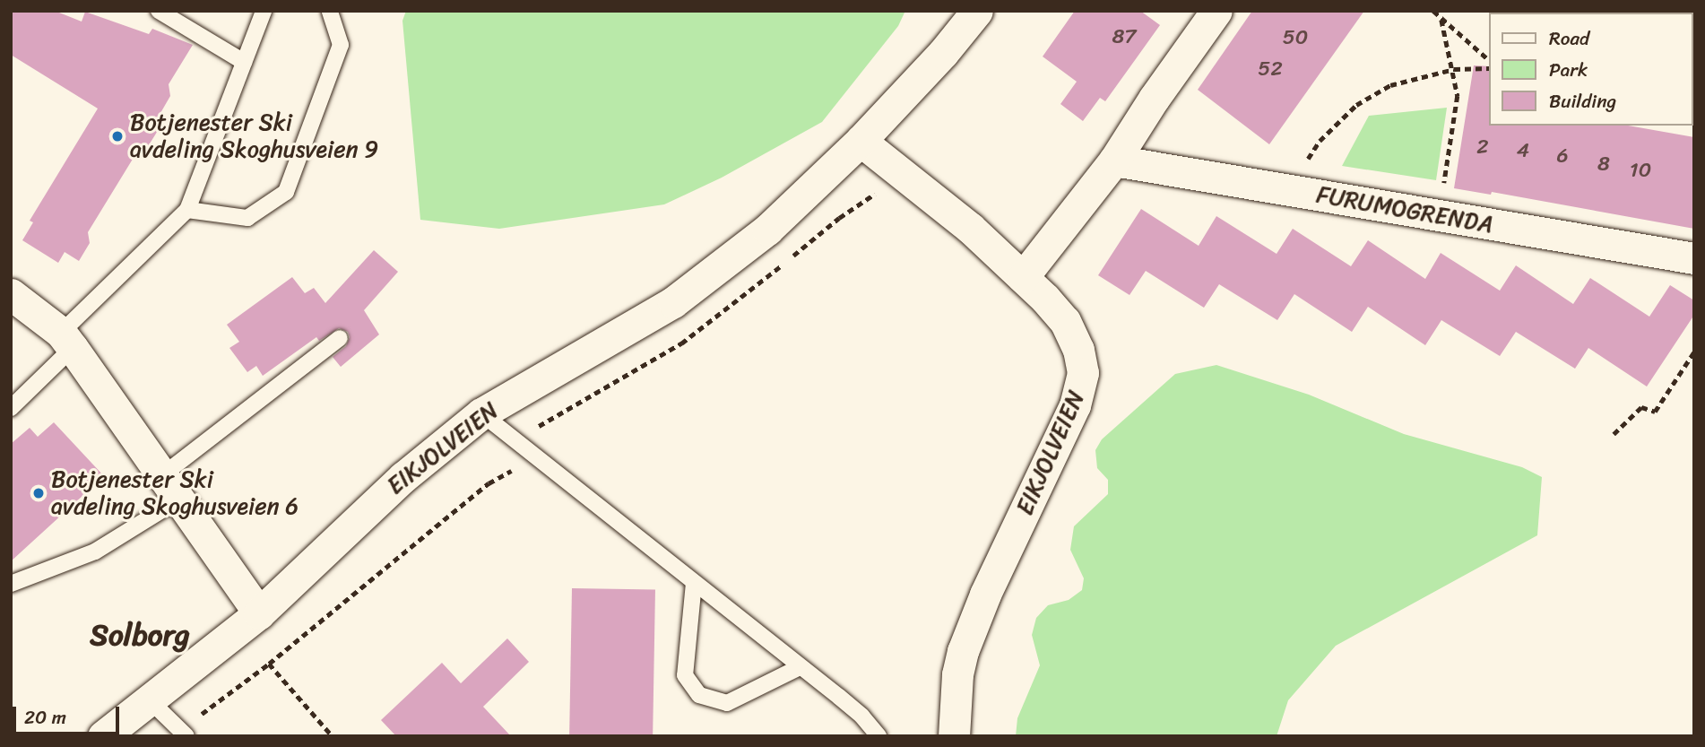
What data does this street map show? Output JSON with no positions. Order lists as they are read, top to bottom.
{
  "streets": {
    "street": ["FURUMOGRENDA", "EIKJOLVEIEN"]
  },
  "districts": ["Solborg"],
  "places": ["Botjenester Ski avdeling Skoghusveien 9", "Botjenester Ski avdeling Skoghusveien 6"],
  "house_numbers": [
    "87",
    "50",
    "52",
    "2",
    "4",
    "6",
    "8",
    "10"
  ],
  "legend": ["Road", "Park", "Building"],
  "scale_bar": "20 m"
}
